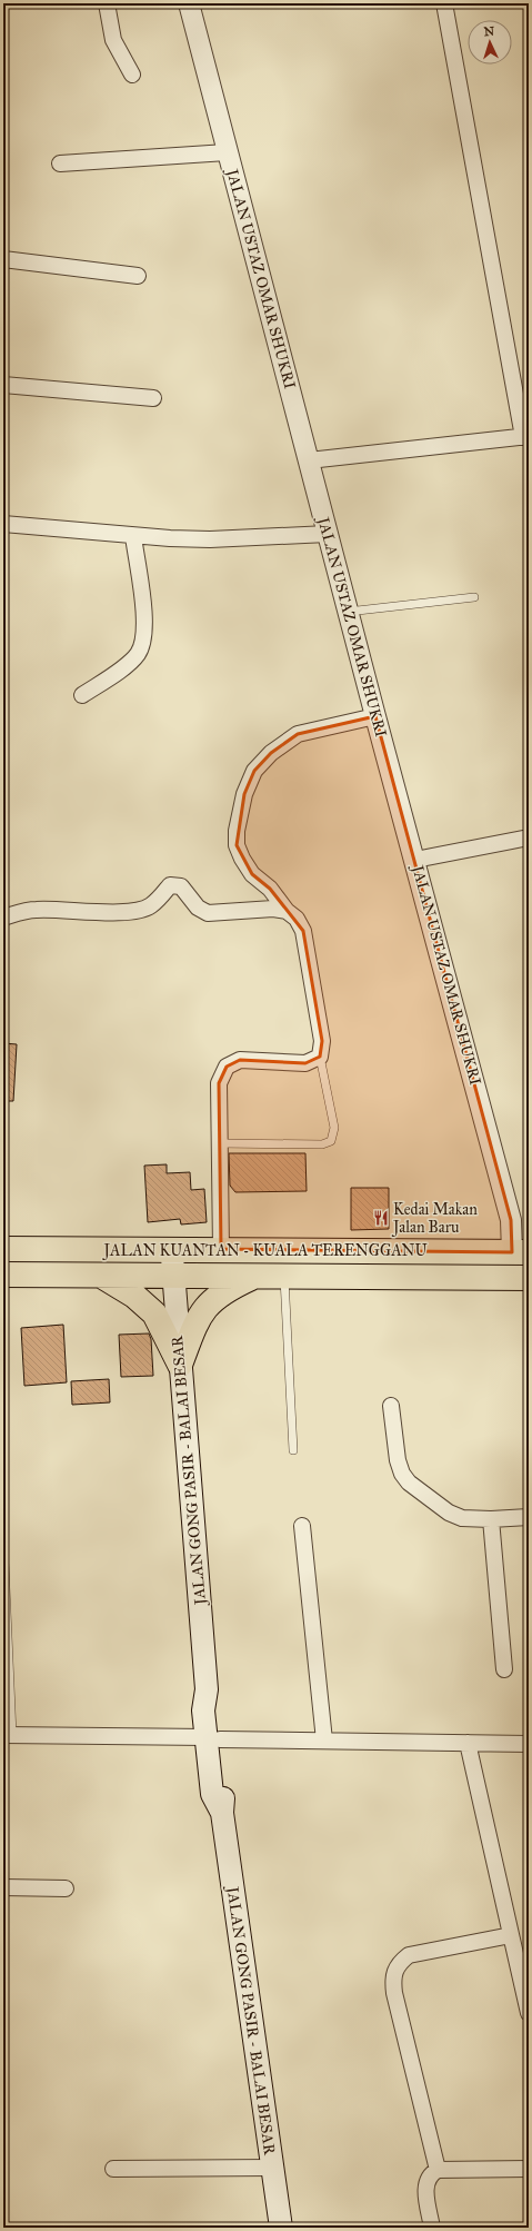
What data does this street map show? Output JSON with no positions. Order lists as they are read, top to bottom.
{
  "streets": {
    "highway": ["JALAN KUANTAN - KUALA TERENGGANU"],
    "main road": ["JALAN GONG PASIR - BALAI BESAR"],
    "street": ["JALAN USTAZ OMAR SHUKRI"]
  },
  "crossings": [
    ["JALAN USTAZ OMAR SHUKRI", "JALAN KUANTAN - KUALA TERENGGANU"],
    ["JALAN KUANTAN - KUALA TERENGGANU", "JALAN GONG PASIR - BALAI BESAR"]
  ],
  "places": {
    "restaurant": ["Kedai Makan Jalan Baru"]
  },
  "north": "top"
}
